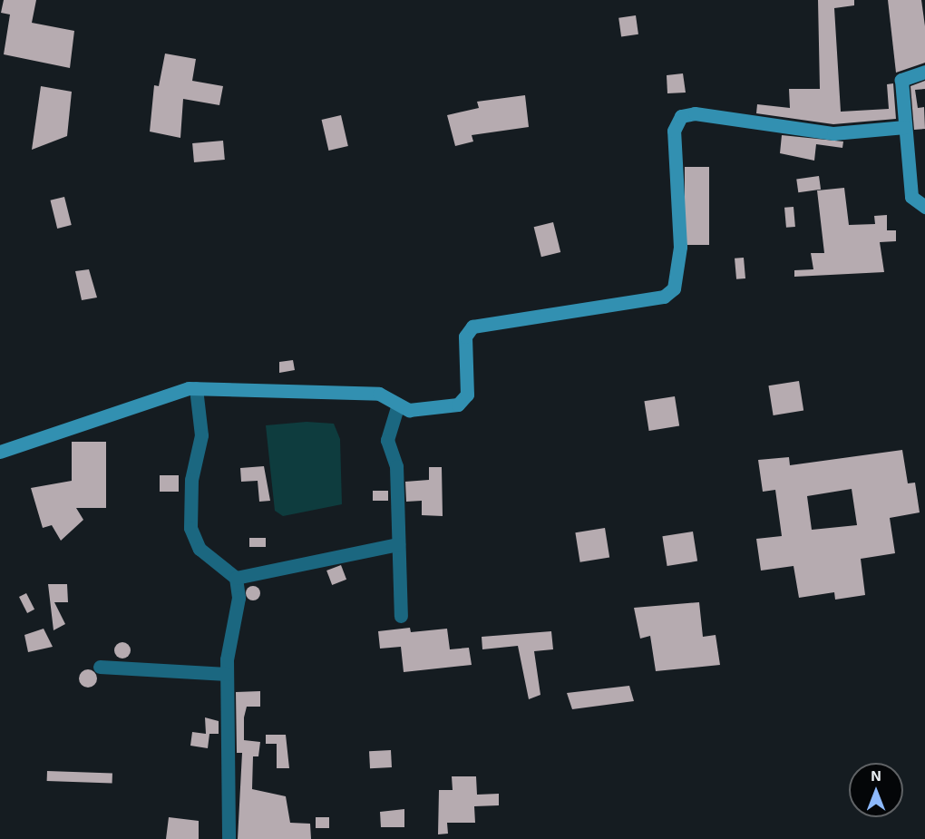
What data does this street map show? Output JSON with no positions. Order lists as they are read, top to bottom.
{
  "north": "top"
}
